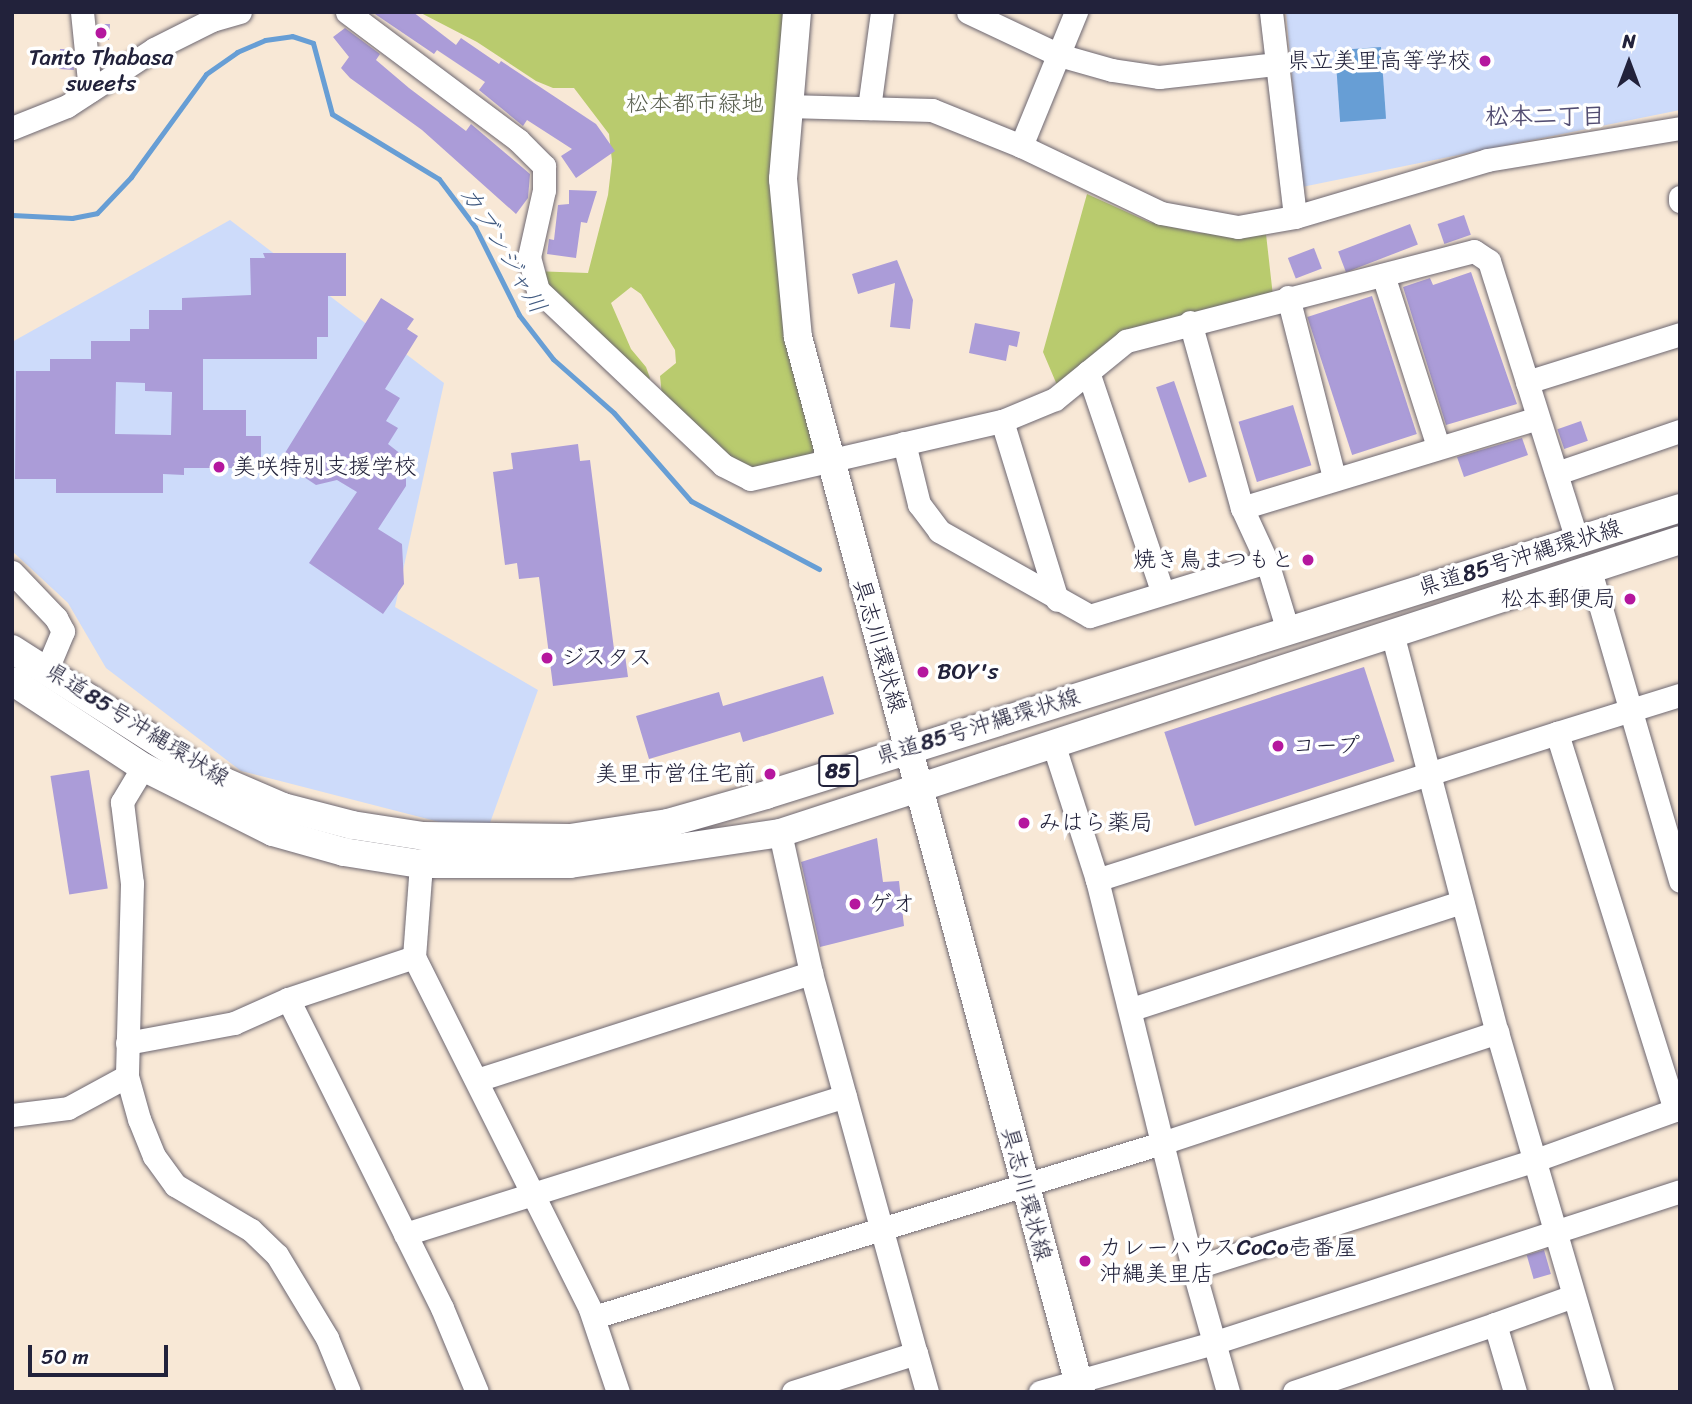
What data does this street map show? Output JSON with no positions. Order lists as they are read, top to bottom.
{
  "streets": {
    "main road": ["県道85号沖縄環状線", "具志川環状線", "85"]
  },
  "crossings": [
    ["県道85号沖縄環状線", "具志川環状線"]
  ],
  "districts": ["松本二丁目"],
  "water": ["カブンジャ川"],
  "parks": ["松本都市緑地"],
  "places": [
    "Tanto Thabasa sweets",
    "県立美里高等学校",
    "美咲特別支援学校",
    "焼き鳥まつもと",
    "松本郵便局",
    "ジスタス",
    "BOY's",
    "コープ",
    "美里市営住宅前",
    "みはら薬局",
    "ゲオ",
    "カレーハウスCoCo壱番屋 沖縄美里店"
  ],
  "scale_bar": "50 m",
  "north": "top"
}
